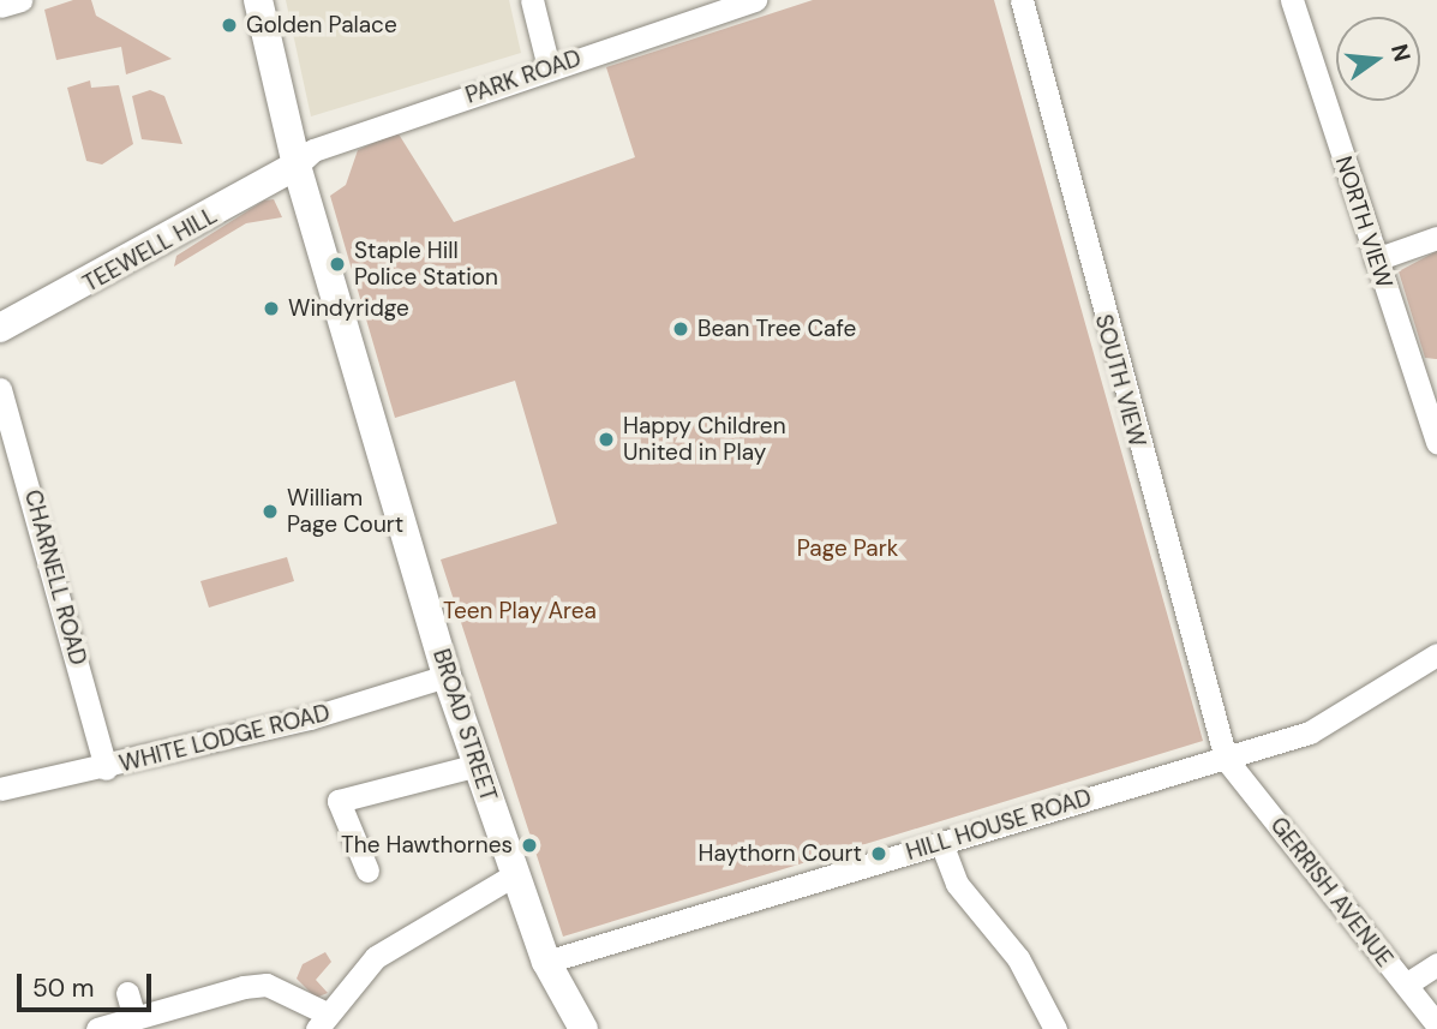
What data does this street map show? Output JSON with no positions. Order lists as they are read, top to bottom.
{
  "streets": {
    "main road": ["TEEWELL HILL", "BROAD STREET"],
    "street": [
      "PARK ROAD",
      "NORTH VIEW",
      "SOUTH VIEW",
      "CHARNELL ROAD",
      "WHITE LODGE ROAD",
      "HILL HOUSE ROAD",
      "GERRISH AVENUE"
    ]
  },
  "crossings": [
    ["PARK ROAD", "TEEWELL HILL"],
    ["PARK ROAD", "BROAD STREET"],
    ["TEEWELL HILL", "BROAD STREET"],
    ["SOUTH VIEW", "HILL HOUSE ROAD"],
    ["SOUTH VIEW", "GERRISH AVENUE"],
    ["CHARNELL ROAD", "WHITE LODGE ROAD"],
    ["BROAD STREET", "WHITE LODGE ROAD"],
    ["BROAD STREET", "HILL HOUSE ROAD"],
    ["HILL HOUSE ROAD", "GERRISH AVENUE"]
  ],
  "parks": ["Page Park", "Teen Play Area"],
  "places": [
    "Golden Palace",
    "Staple Hill Police Station",
    "Windyridge",
    "Bean Tree Cafe",
    "Happy Children United in Play",
    "William Page Court",
    "The Hawthornes",
    "Haythorn Court"
  ],
  "scale_bar": "50 m",
  "north": "right"
}
